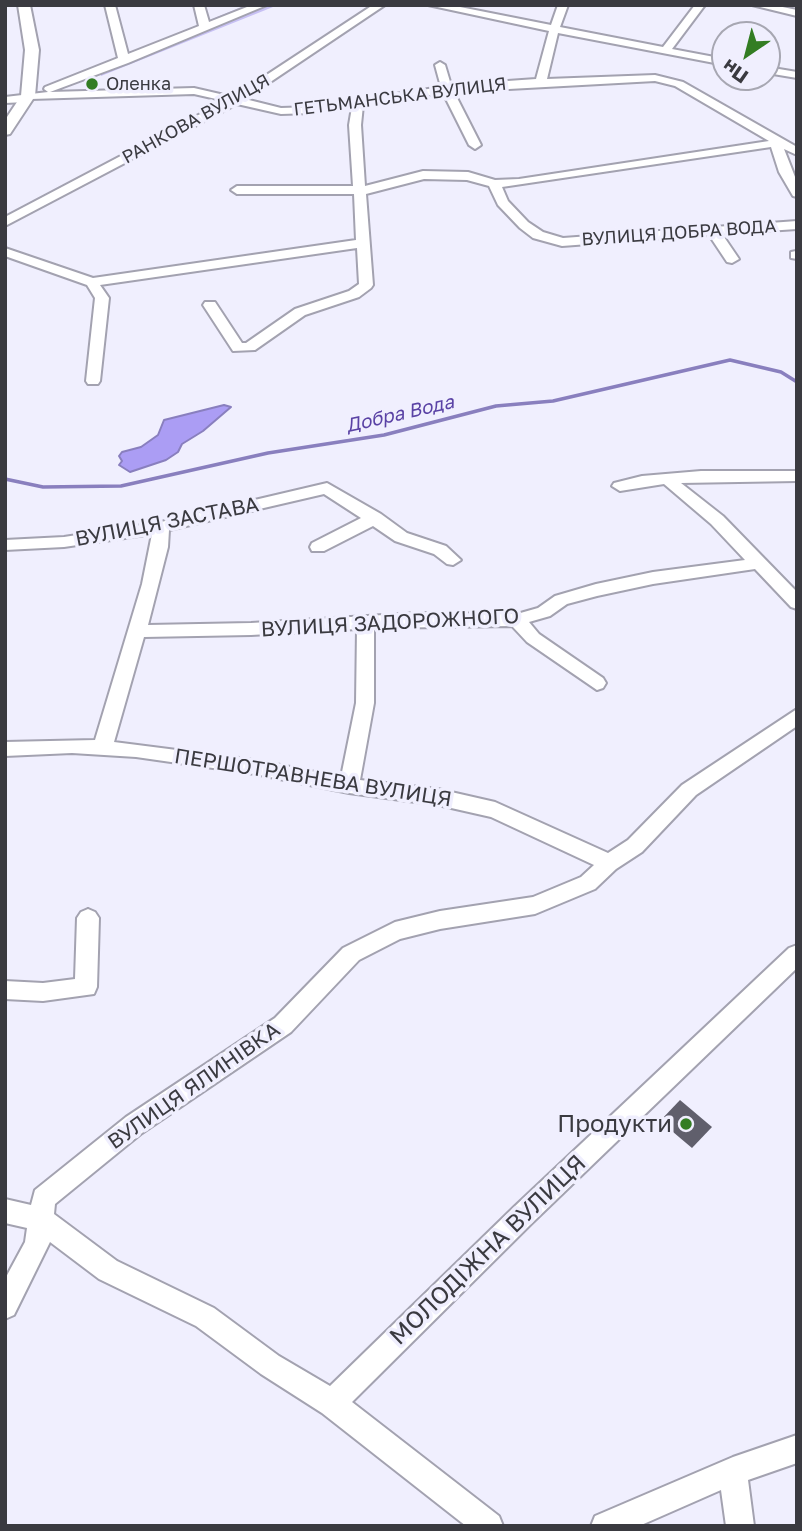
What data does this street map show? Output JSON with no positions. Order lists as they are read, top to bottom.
{
  "streets": {
    "street": [
      "ГЕТЬМАНСЬКА ВУЛИЦЯ",
      "РАНКОВА ВУЛИЦЯ",
      "ВУЛИЦЯ ДОБРА ВОДА",
      "ВУЛИЦЯ ЗАСТАВА",
      "ВУЛИЦЯ ЗАДОРОЖНОГО",
      "ПЕРШОТРАВНЕВА ВУЛИЦЯ",
      "ВУЛИЦЯ ЯЛИНІВКА",
      "МОЛОДІЖНА ВУЛИЦЯ"
    ]
  },
  "crossings": [
    ["ГЕТЬМАНСЬКА ВУЛИЦЯ", "РАНКОВА ВУЛИЦЯ"],
    ["ПЕРШОТРАВНЕВА ВУЛИЦЯ", "ВУЛИЦЯ ЯЛИНІВКА"]
  ],
  "water": ["Добра Вода"],
  "places": ["Оленка", "Продукти"],
  "north": "bottom left"
}
